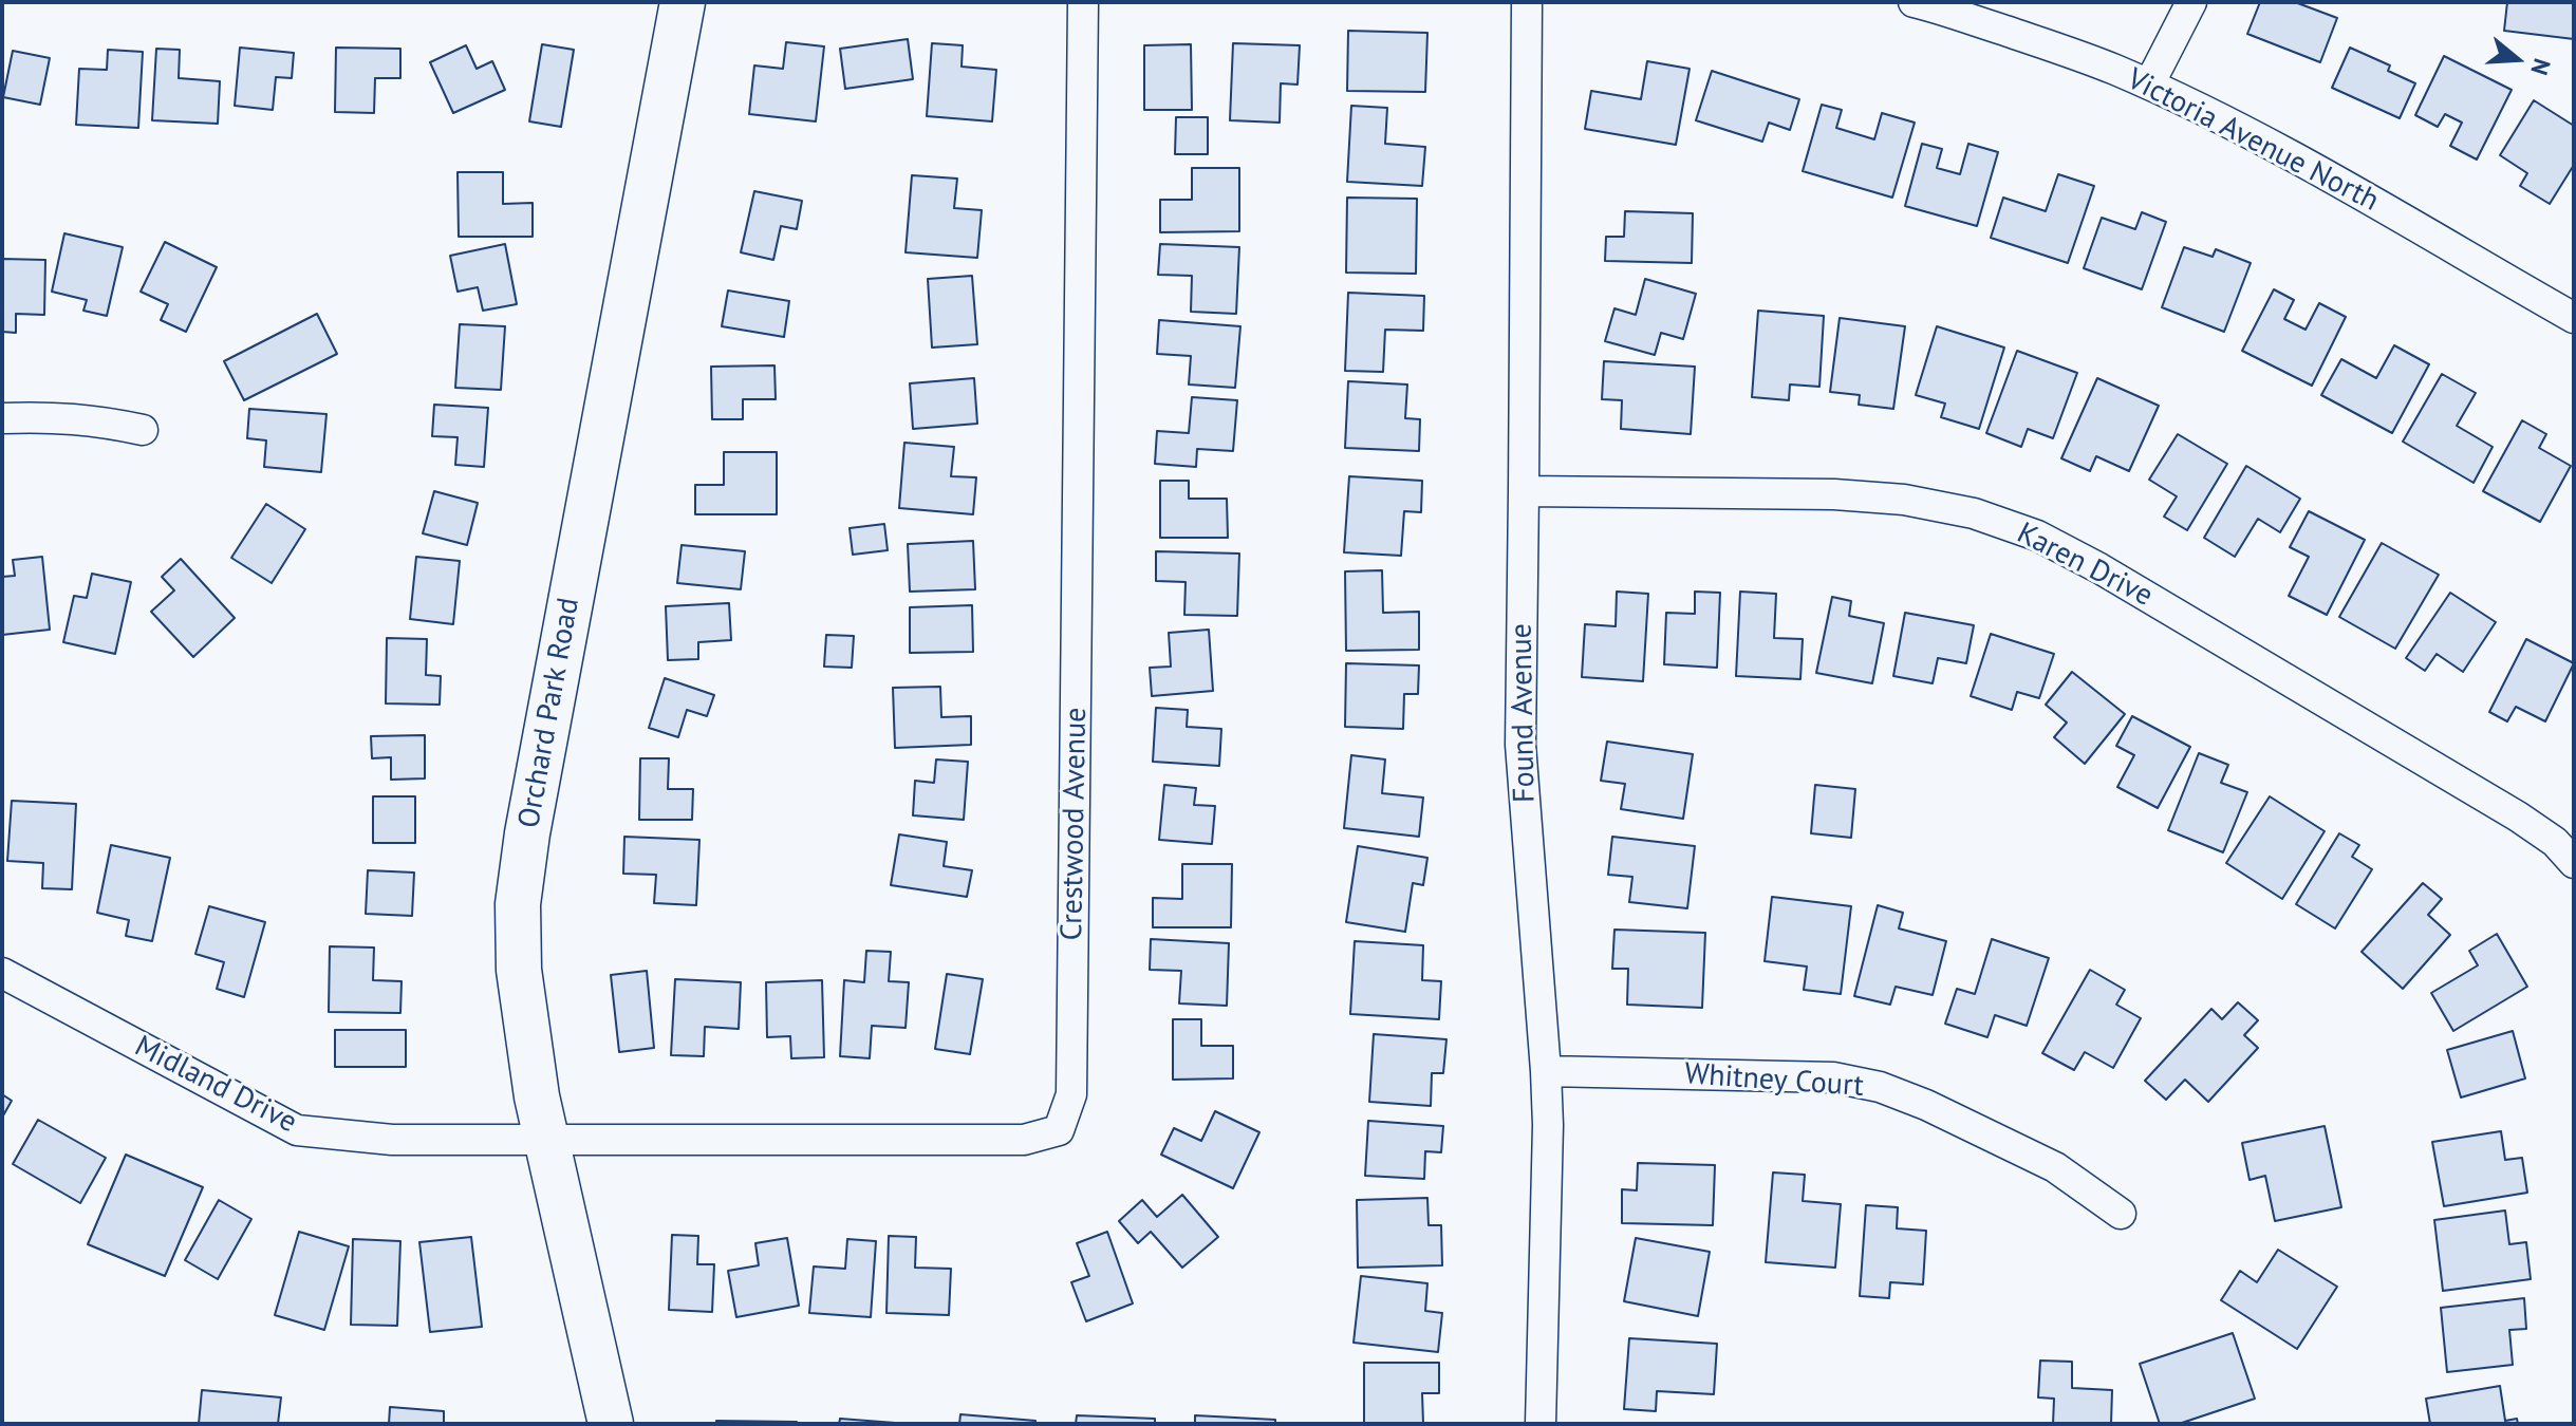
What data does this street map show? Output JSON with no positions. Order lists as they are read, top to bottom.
{
  "streets": {
    "street": [
      "Victoria Avenue North",
      "Karen Drive",
      "Orchard Park Road",
      "Found Avenue",
      "Crestwood Avenue",
      "Whitney Court",
      "Midland Drive"
    ]
  },
  "crossings": [
    ["Karen Drive", "Found Avenue"],
    ["Orchard Park Road", "Crestwood Avenue"],
    ["Orchard Park Road", "Midland Drive"],
    ["Found Avenue", "Whitney Court"],
    ["Crestwood Avenue", "Midland Drive"]
  ],
  "north": "right"
}
